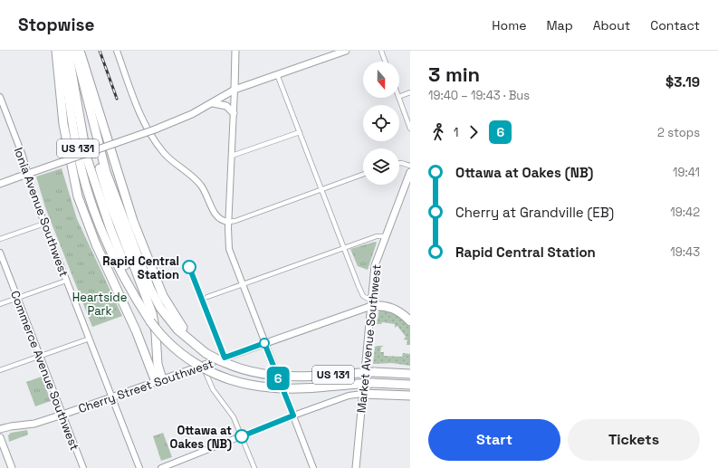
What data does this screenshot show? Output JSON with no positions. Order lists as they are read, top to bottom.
{
  "streets": {
    "highway": ["US 131"],
    "main road": ["Market Avenue Southwest", "Cherry Street Southwest"],
    "street": ["Ionia Avenue Southwest", "Commerce Avenue Southwest"]
  },
  "crossings": [
    ["Ionia Avenue Southwest", "Cherry Street Southwest"],
    ["Market Avenue Southwest", "Cherry Street Southwest"],
    ["Commerce Avenue Southwest", "Cherry Street Southwest"]
  ],
  "parks": ["Heartside Park"],
  "places": ["Rapid Central Station", "Ottawa at Oakes (NB)"],
  "lines": ["bus line 6"],
  "north": "bottom",
  "page": {
    "header": "Stopwise",
    "nav": [
      "Home",
      "Map",
      "About",
      "Contact"
    ],
    "on_map": "6",
    "heading": ["3 min", "19:40 – 19:43 · Bus", "$3.19"],
    "legs": ["1", "6", "2 stops"],
    "list": [
      {
        "name": "Ottawa at Oakes (NB)",
        "value": "19:41"
      },
      {
        "name": "Cherry at Grandville (EB)",
        "value": "19:42"
      },
      {
        "name": "Rapid Central Station",
        "value": "19:43"
      }
    ],
    "buttons": ["Start", "Tickets"]
  }
}
